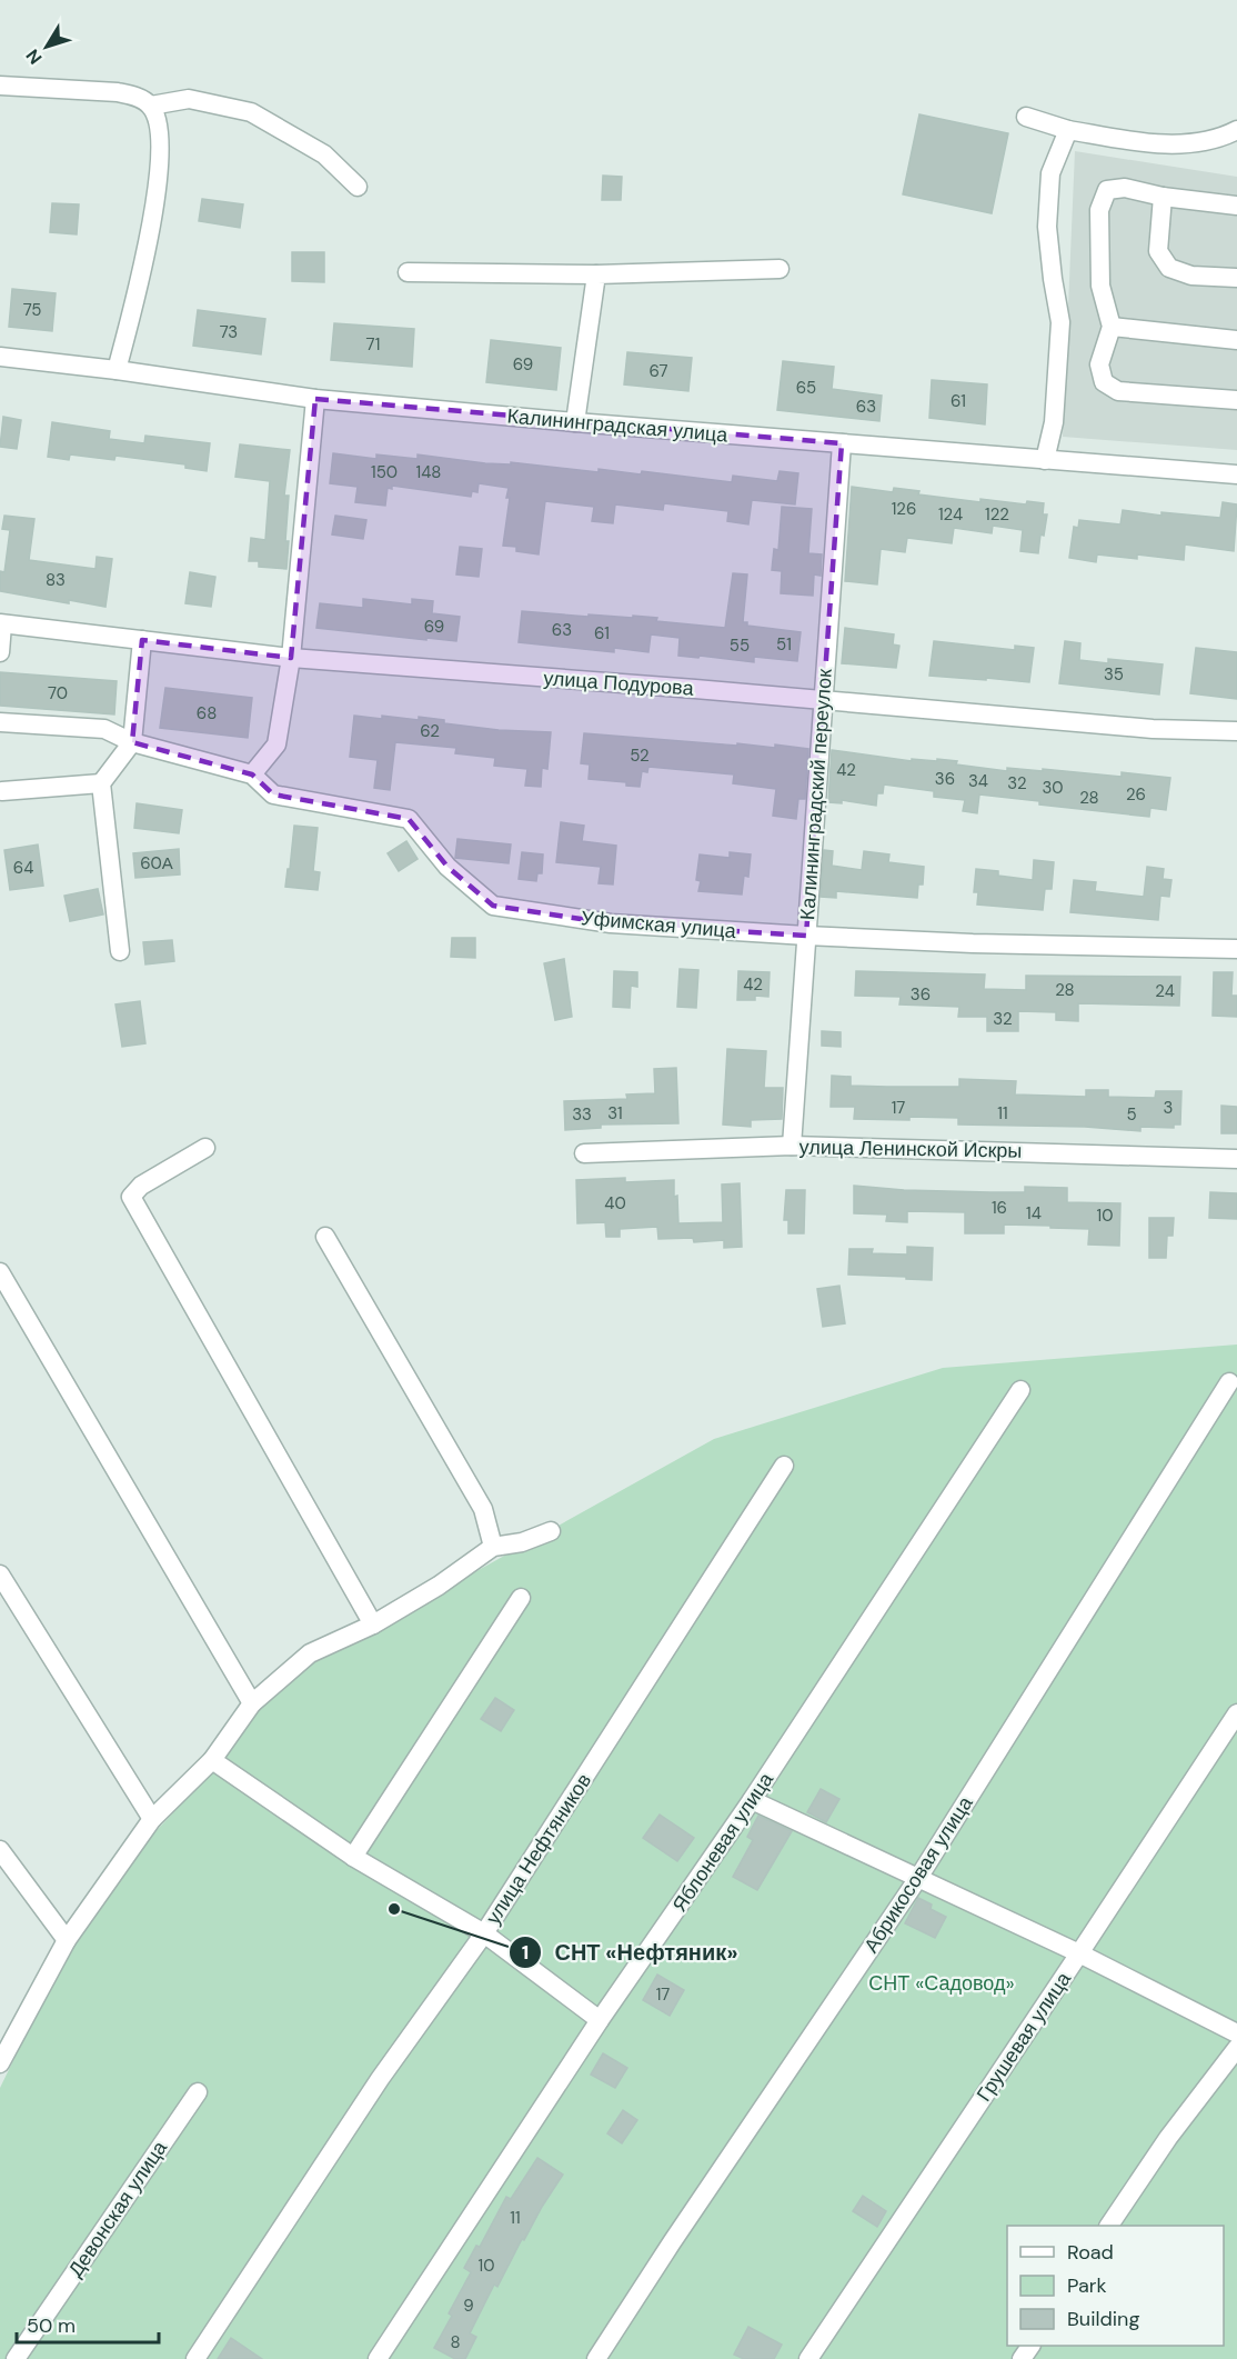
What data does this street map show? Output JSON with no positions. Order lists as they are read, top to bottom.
{
  "streets": {
    "street": [
      "Калининградская улица",
      "улица Подурова",
      "Калининградский переулок",
      "Уфимская улица",
      "улица Ленинской Искры",
      "Яблоневая улица",
      "улица Нефтяников",
      "Абрикосовая улица",
      "Грушевая улица",
      "Девонская улица"
    ]
  },
  "crossings": [
    ["Калининградская улица", "Калининградский переулок"],
    ["улица Подурова", "Калининградский переулок"],
    ["Калининградский переулок", "Уфимская улица"],
    ["Калининградский переулок", "улица Ленинской Искры"]
  ],
  "parks": ["СНТ «Садовод»"],
  "places": ["СНТ «Нефтяник»"],
  "house_numbers": [
    "75",
    "73",
    "71",
    "69",
    "67",
    "65",
    "61",
    "63",
    "150",
    "148",
    "126",
    "124",
    "122",
    "83",
    "69",
    "63",
    "61",
    "51",
    "55",
    "35",
    "70",
    "68",
    "62",
    "52",
    "42",
    "36",
    "34",
    "32",
    "30",
    "26",
    "28",
    "60А",
    "64",
    "42",
    "28",
    "24",
    "36",
    "32",
    "17",
    "3",
    "31",
    "11",
    "33",
    "5",
    "40",
    "16",
    "14",
    "10",
    "17",
    "11",
    "10",
    "9",
    "8"
  ],
  "legend": ["Road", "Park", "Building"],
  "scale_bar": "50 m",
  "north": "bottom left"
}
